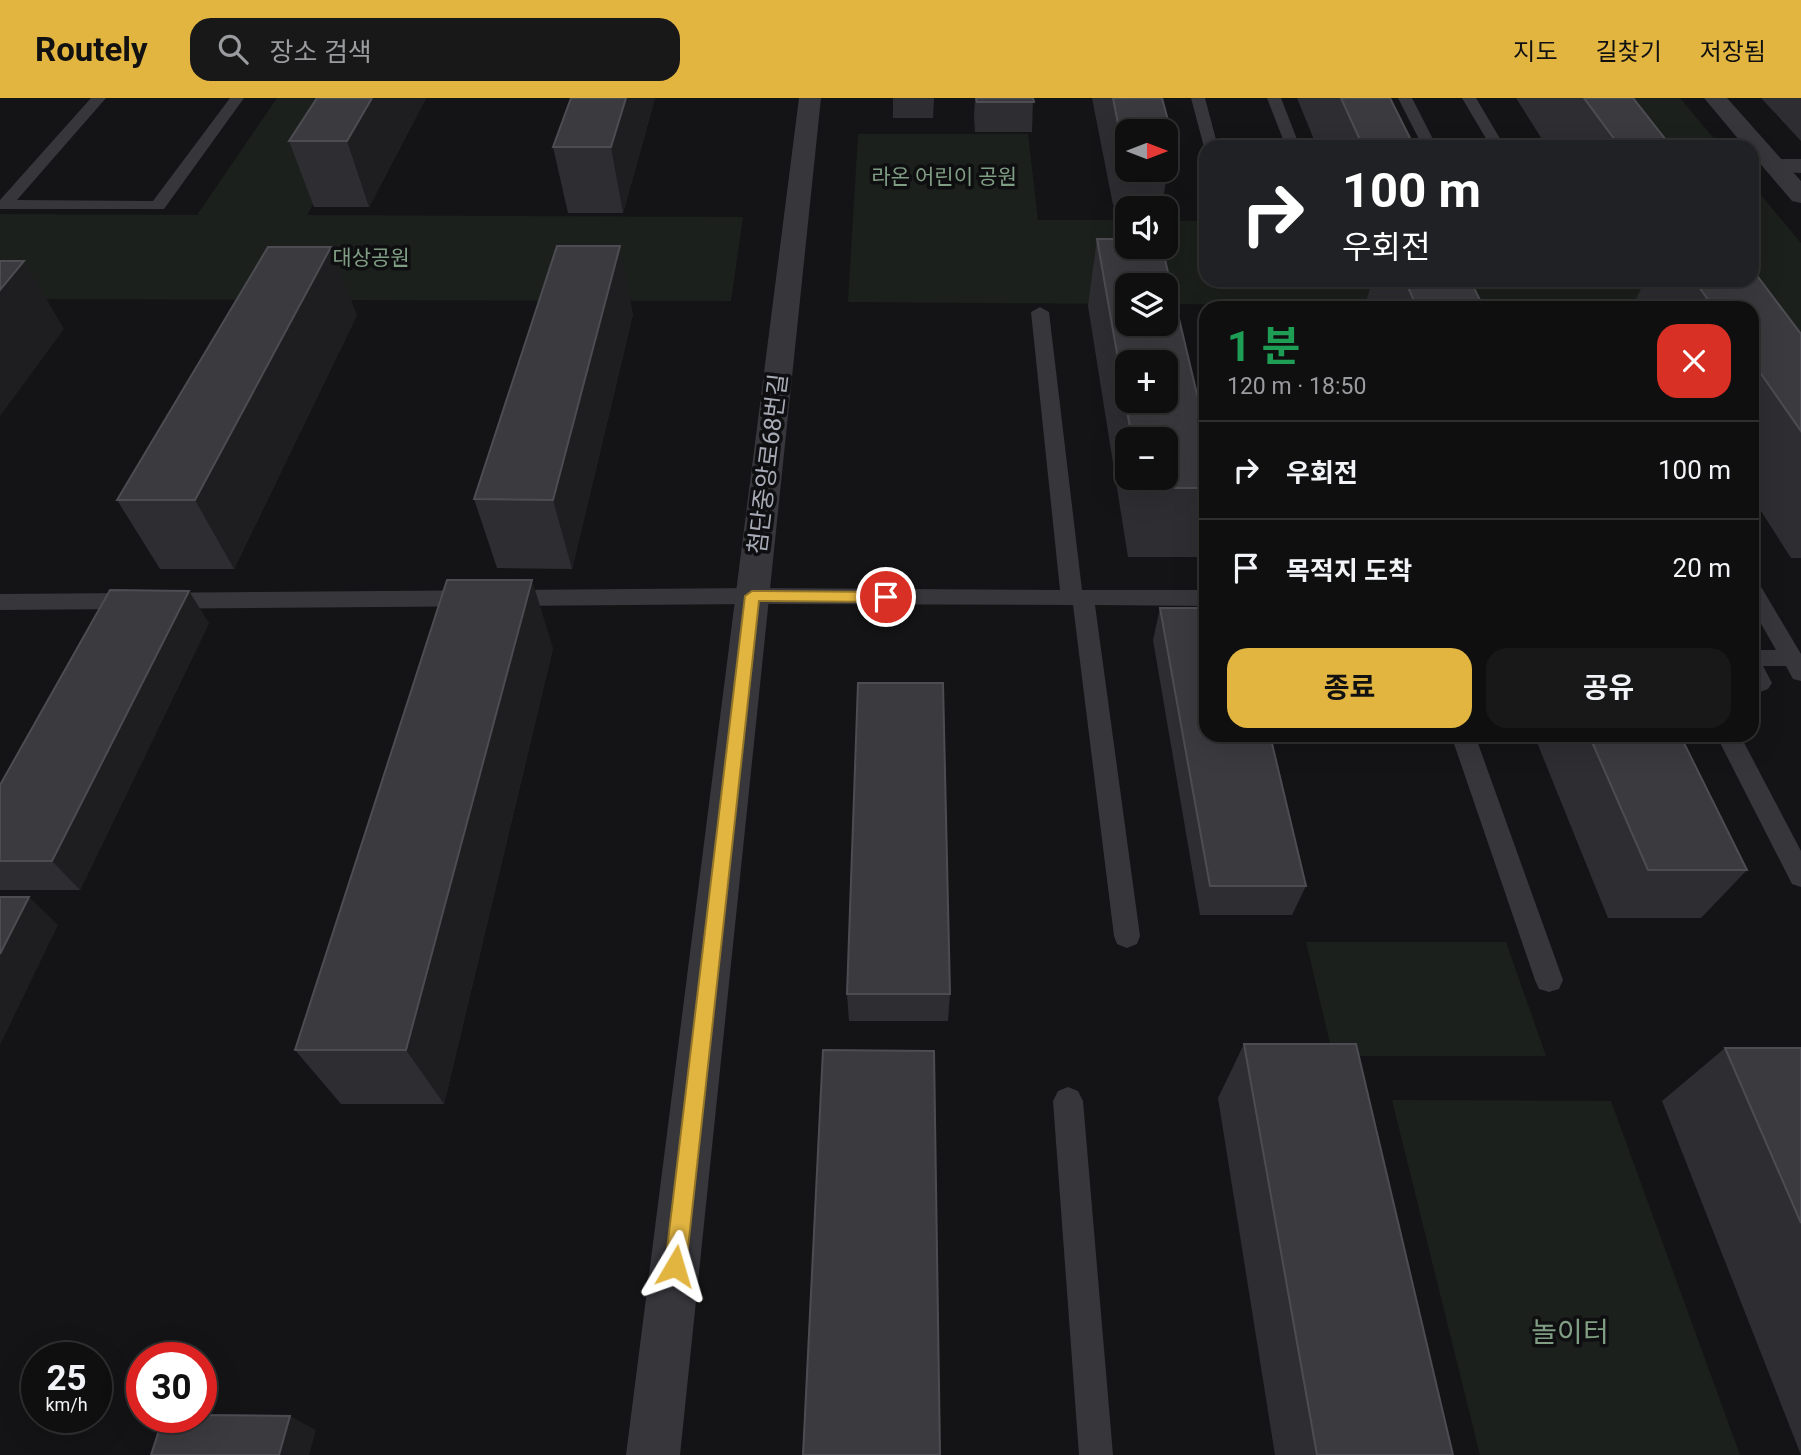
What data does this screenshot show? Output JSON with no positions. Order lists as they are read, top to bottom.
{
  "streets": {
    "street": ["첨단중앙로68번길"]
  },
  "parks": ["라온 어린이 공원", "대상공원", "놀이터"],
  "north": "right",
  "page": {
    "header": "Routely",
    "search": "장소 검색",
    "nav": ["지도", "길찾기", "저장됨"],
    "map_buttons": ["+", "−"],
    "turn": ["100 m", "우회전"],
    "heading": ["1 분", "120 m · 18:50"],
    "list": [
      {
        "name": "우회전",
        "value": "100 m"
      },
      {
        "name": "목적지 도착",
        "value": "20 m"
      }
    ],
    "buttons": ["종료", "공유"],
    "speed": "25 km/h",
    "limit": "30"
  }
}
